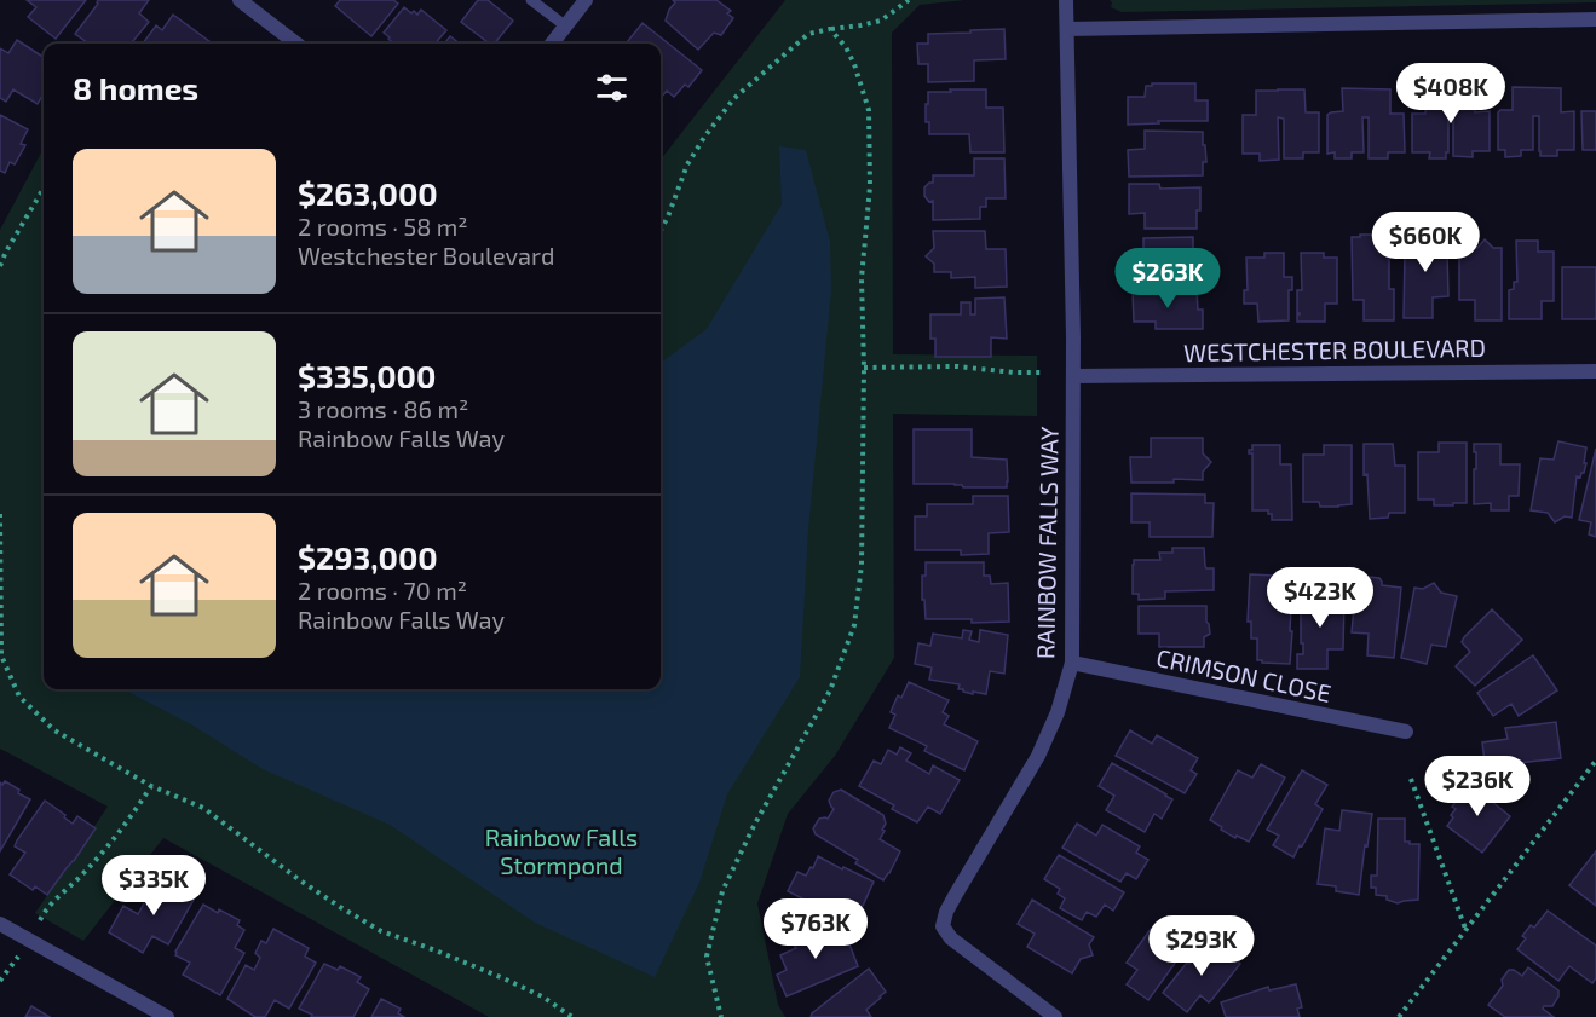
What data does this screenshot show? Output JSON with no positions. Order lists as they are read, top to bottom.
{
  "streets": {
    "street": ["WESTCHESTER BOULEVARD", "RAINBOW FALLS WAY", "CRIMSON CLOSE"]
  },
  "crossings": [
    ["WESTCHESTER BOULEVARD", "RAINBOW FALLS WAY"],
    ["RAINBOW FALLS WAY", "CRIMSON CLOSE"]
  ],
  "parks": ["Rainbow Falls Stormpond"],
  "page": {
    "heading": "8 homes",
    "price": [
      "$408K",
      "$660K",
      "$263K",
      "$423K",
      "$236K",
      "$335K",
      "$763K",
      "$293K"
    ],
    "list": [
      {
        "name": "$263,000",
        "note": "2 rooms · 58 m² · Westchester Boulevard"
      },
      {
        "name": "$335,000",
        "note": "3 rooms · 86 m² · Rainbow Falls Way"
      },
      {
        "name": "$293,000",
        "note": "2 rooms · 70 m² · Rainbow Falls Way"
      }
    ]
  }
}
